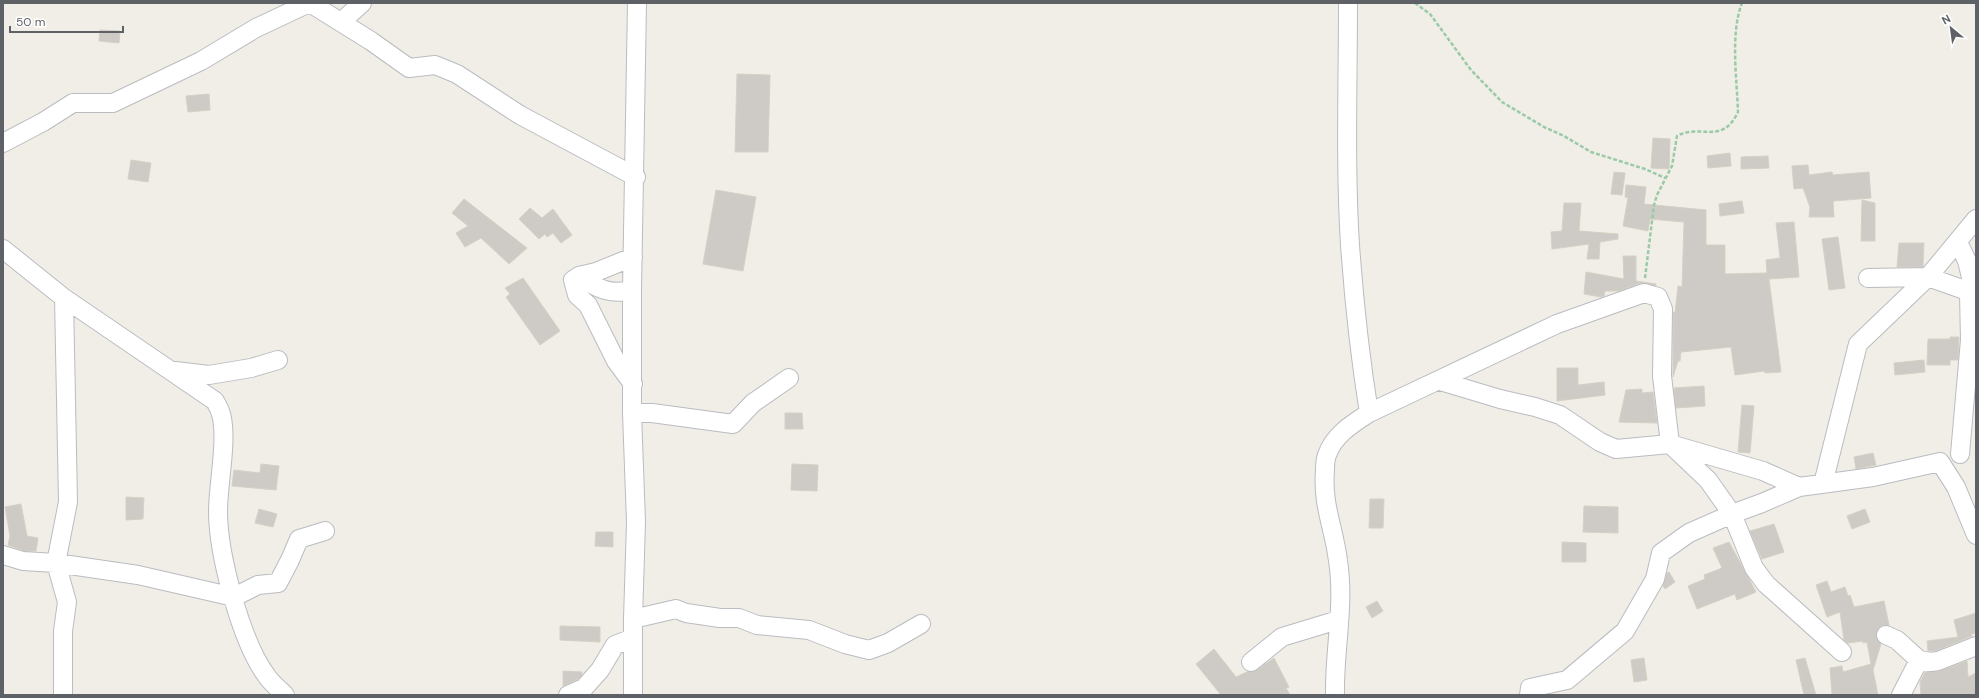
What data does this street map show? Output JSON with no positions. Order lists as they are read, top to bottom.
{
  "scale_bar": "50 m",
  "north": "top left"
}
